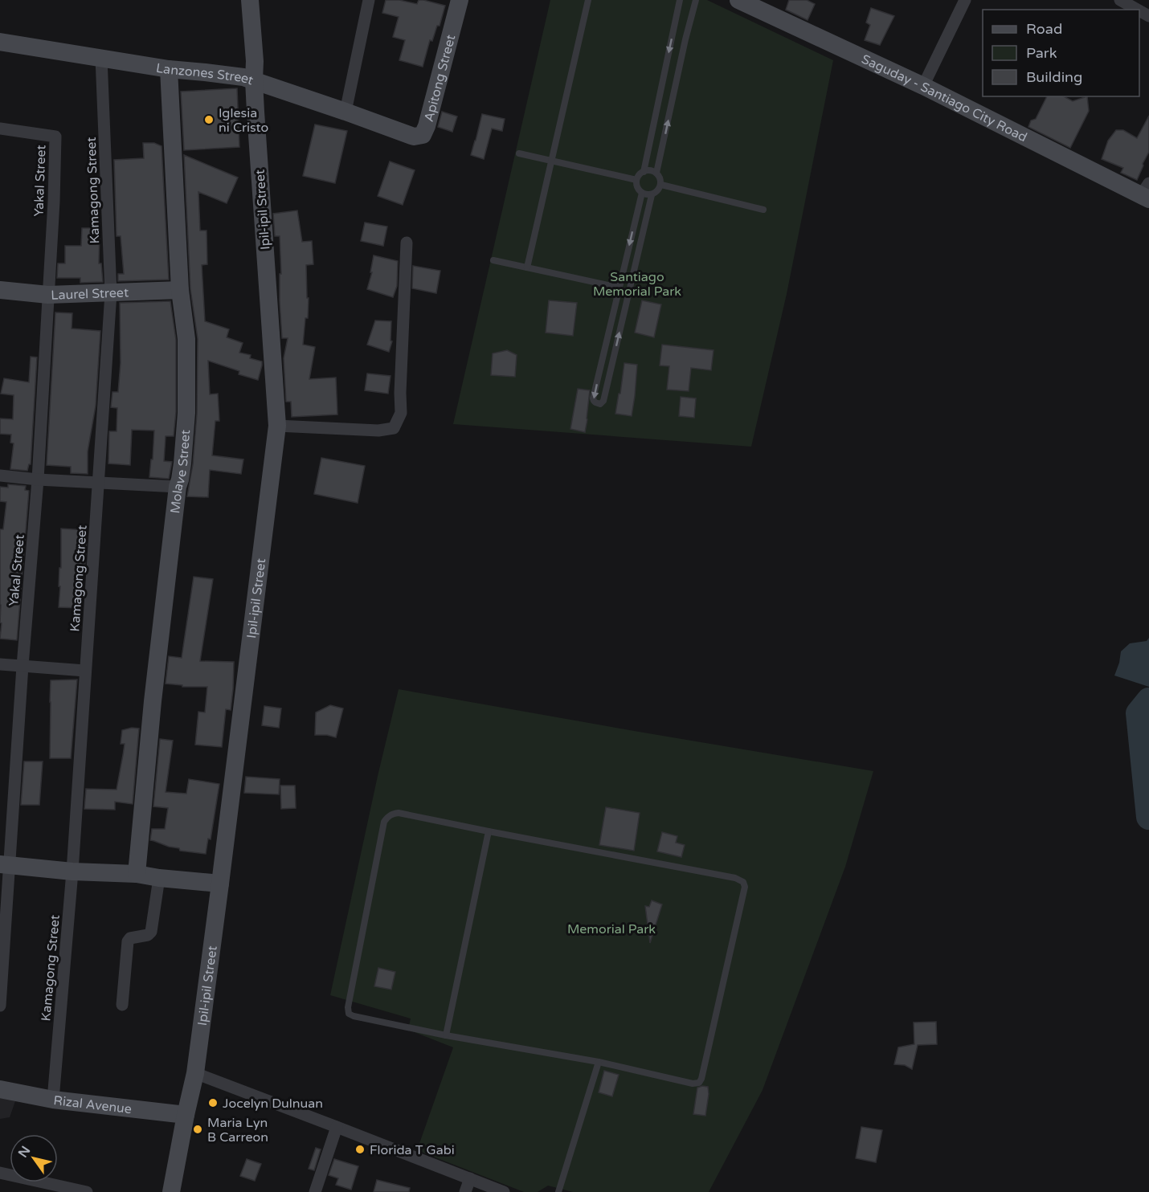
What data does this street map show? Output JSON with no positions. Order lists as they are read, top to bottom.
{
  "streets": {
    "street": [
      "Lanzones Street",
      "Apitong Street",
      "Saguday - Santiago City Road",
      "Yakal Street",
      "Kamagong Street",
      "Ipil-ipil Street",
      "Laurel Street",
      "Molave Street",
      "Rizal Avenue"
    ]
  },
  "crossings": [
    ["Lanzones Street", "Apitong Street"],
    ["Lanzones Street", "Kamagong Street"],
    ["Lanzones Street", "Ipil-ipil Street"],
    ["Lanzones Street", "Molave Street"],
    ["Yakal Street", "Laurel Street"],
    ["Kamagong Street", "Laurel Street"],
    ["Kamagong Street", "Rizal Avenue"],
    ["Ipil-ipil Street", "Rizal Avenue"],
    ["Laurel Street", "Molave Street"]
  ],
  "parks": ["Santiago Memorial Park", "Memorial Park"],
  "places": [
    "Iglesia ni Cristo",
    "Jocelyn Dulnuan",
    "Maria Lyn B Carreon",
    "Florida T Gabi"
  ],
  "legend": ["Road", "Park", "Building"],
  "north": "top left"
}
